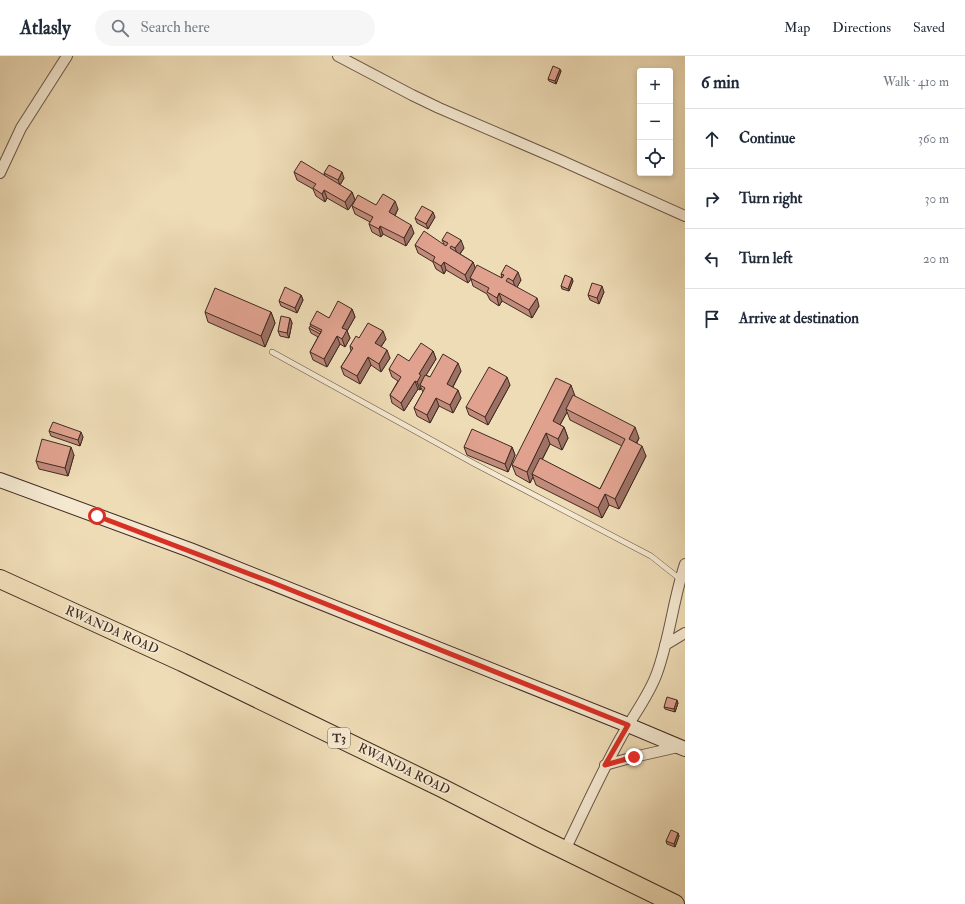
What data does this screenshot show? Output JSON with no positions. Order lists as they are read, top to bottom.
{
  "streets": {
    "highway": ["RWANDA ROAD", "T3"]
  },
  "page": {
    "header": "Atlasly",
    "search": "Search here",
    "nav": ["Map", "Directions", "Saved"],
    "heading": ["6 min", "Walk · 410 m"],
    "map_buttons": ["+", "−"],
    "list": [
      ["Continue", "360 m"],
      ["Turn right", "30 m"],
      ["Turn left", "20 m"],
      "Arrive at destination"
    ]
  }
}
